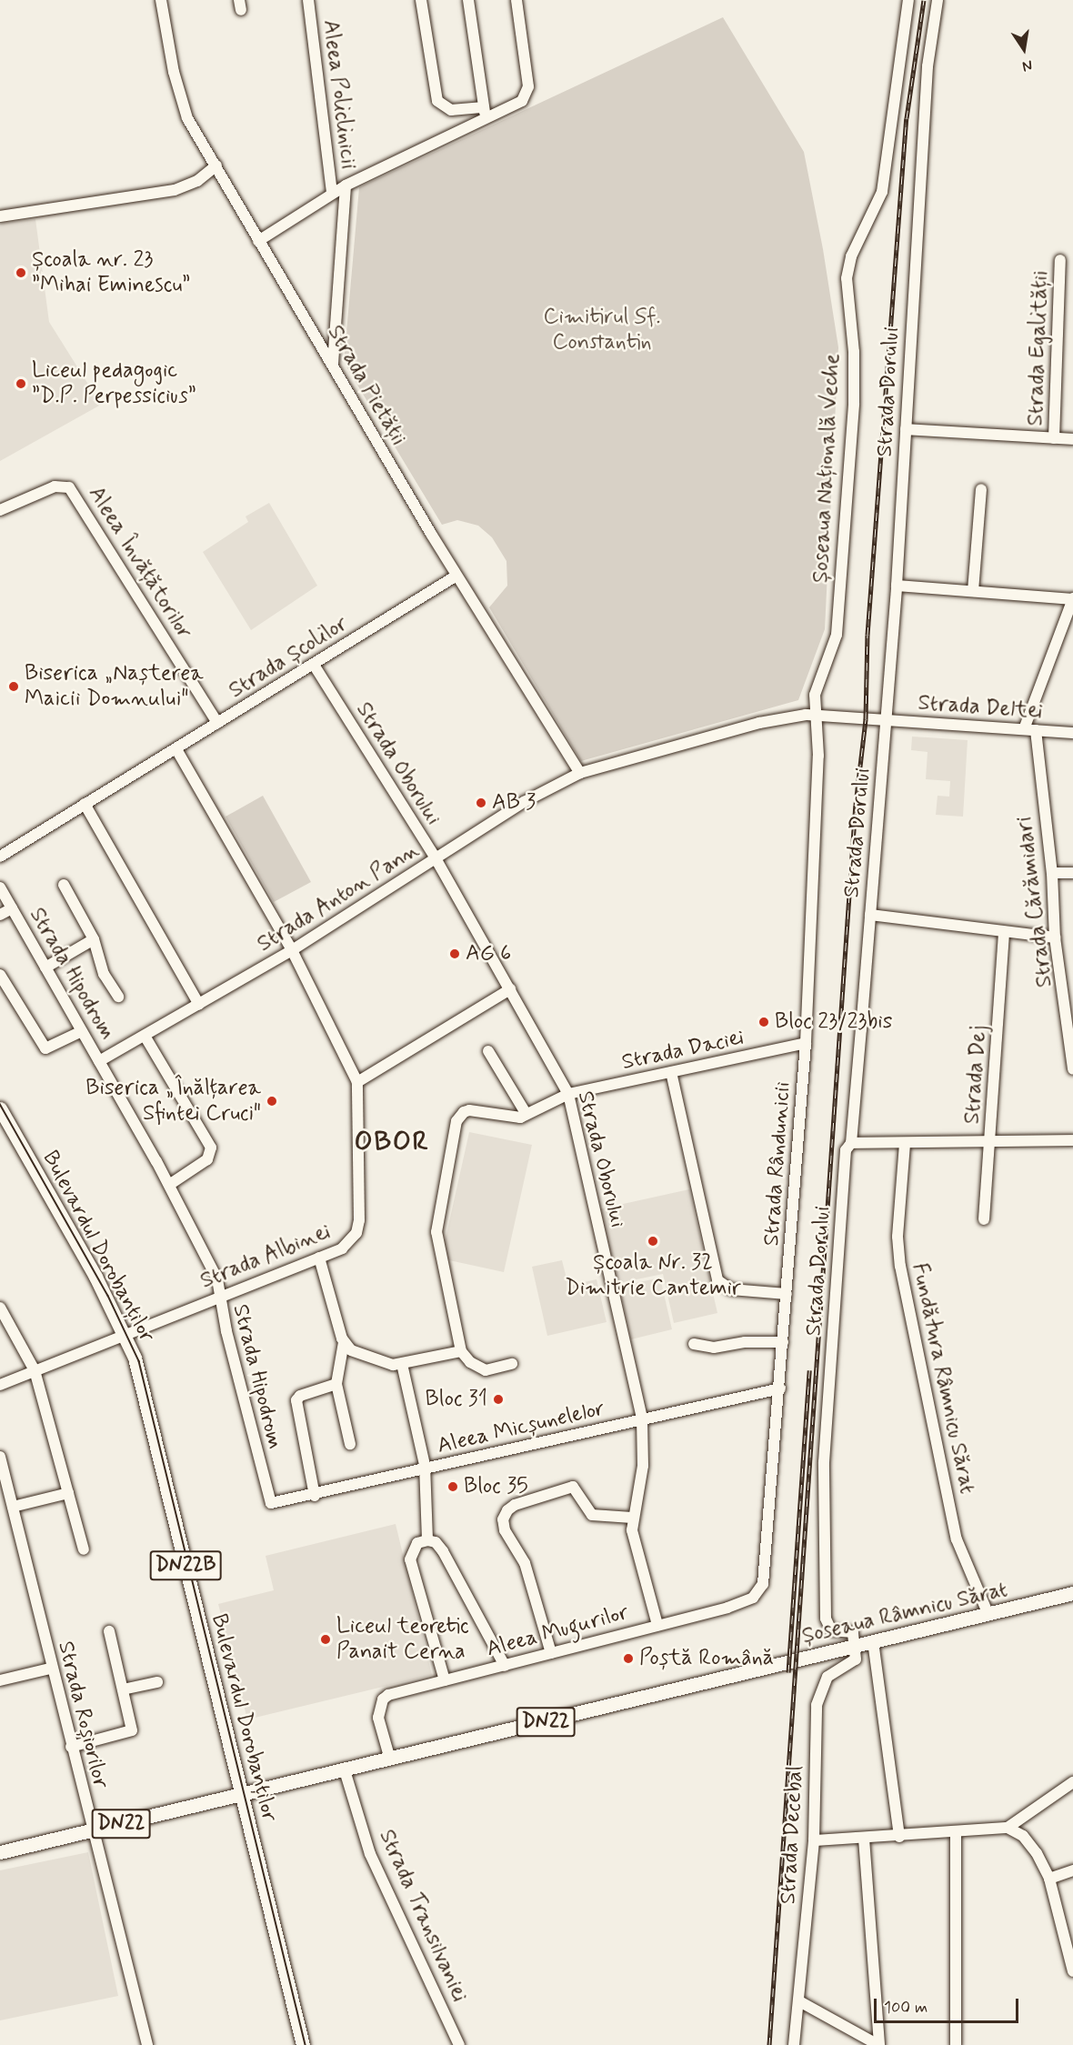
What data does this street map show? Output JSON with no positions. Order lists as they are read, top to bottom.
{
  "streets": {
    "main road": [
      "Bulevardul Dorobanților",
      "DN22B",
      "Șoseaua Râmnicu Sărat",
      "DN22"
    ],
    "street": [
      "Aleea Policlinicii",
      "Strada Egalității",
      "Strada Pietății",
      "Strada Dorului",
      "Șoseaua Națională Veche",
      "Aleea Învățătorilor",
      "Strada Școlilor",
      "Strada Deltei",
      "Strada Oborului",
      "Strada Anton Pann",
      "Strada Cărămidari",
      "Strada Hipodrom",
      "Strada Daciei",
      "Strada Dej",
      "Strada Rândunicii",
      "Strada Albinei",
      "Fundătura Râmnicu Sărat",
      "Aleea Micșunelelor",
      "Aleea Mugurilor",
      "Strada Roșiorilor",
      "Strada Decebal",
      "Strada Transilvaniei"
    ]
  },
  "crossings": [
    ["Aleea Policlinicii", "Strada Pietății"],
    ["Strada Pietății", "Strada Școlilor"],
    ["Strada Pietății", "Strada Anton Pann"],
    ["Strada Dorului", "Strada Deltei"],
    ["Strada Dorului", "Strada Anton Pann"],
    ["Strada Dorului", "Șoseaua Râmnicu Sărat"],
    ["Strada Dorului", "Strada Decebal"],
    ["Șoseaua Națională Veche", "Strada Anton Pann"],
    ["Șoseaua Națională Veche", "Strada Rândunicii"],
    ["Aleea Învățătorilor", "Strada Școlilor"],
    ["Strada Școlilor", "Strada Oborului"],
    ["Strada Deltei", "Strada Anton Pann"],
    ["Strada Deltei", "Strada Cărămidari"],
    ["Strada Oborului", "Strada Anton Pann"],
    ["Strada Oborului", "Strada Daciei"],
    ["Strada Oborului", "Aleea Micșunelelor"],
    ["Strada Oborului", "Aleea Mugurilor"],
    ["Strada Anton Pann", "Strada Hipodrom"],
    ["Strada Anton Pann", "Strada Rândunicii"],
    ["Strada Hipodrom", "Strada Albinei"],
    ["Strada Hipodrom", "Aleea Micșunelelor"],
    ["Strada Daciei", "Strada Rândunicii"],
    ["Strada Rândunicii", "Aleea Micșunelelor"],
    ["Strada Rândunicii", "Aleea Mugurilor"],
    ["Bulevardul Dorobanților", "Strada Albinei"],
    ["Bulevardul Dorobanților", "DN22"],
    ["Fundătura Râmnicu Sărat", "Șoseaua Râmnicu Sărat"],
    ["Șoseaua Râmnicu Sărat", "Aleea Mugurilor"],
    ["Șoseaua Râmnicu Sărat", "DN22"],
    ["Șoseaua Râmnicu Sărat", "Strada Decebal"],
    ["Aleea Mugurilor", "DN22"],
    ["Strada Roșiorilor", "DN22"],
    ["DN22", "Strada Transilvaniei"]
  ],
  "districts": ["OBOR"],
  "parks": ["Cimitirul Sf. Constantin"],
  "places": [
    "Școala nr. 23 ”Mihai Eminescu”",
    "Liceul pedagogic ”D.P. Perpessicius”",
    "Biserica „Nașterea Maicii Domnului\"",
    "AB 3",
    "AG 6",
    "Bloc 23/23bis",
    "Biserica „Înălțarea Sfintei Cruci\"",
    "Școala Nr. 32 Dimitrie Cantemir",
    "Bloc 31",
    "Bloc 35",
    "Liceul teoretic Panait Cerna",
    "Poștă Română"
  ],
  "scale_bar": "100 m",
  "north": "bottom"
}
